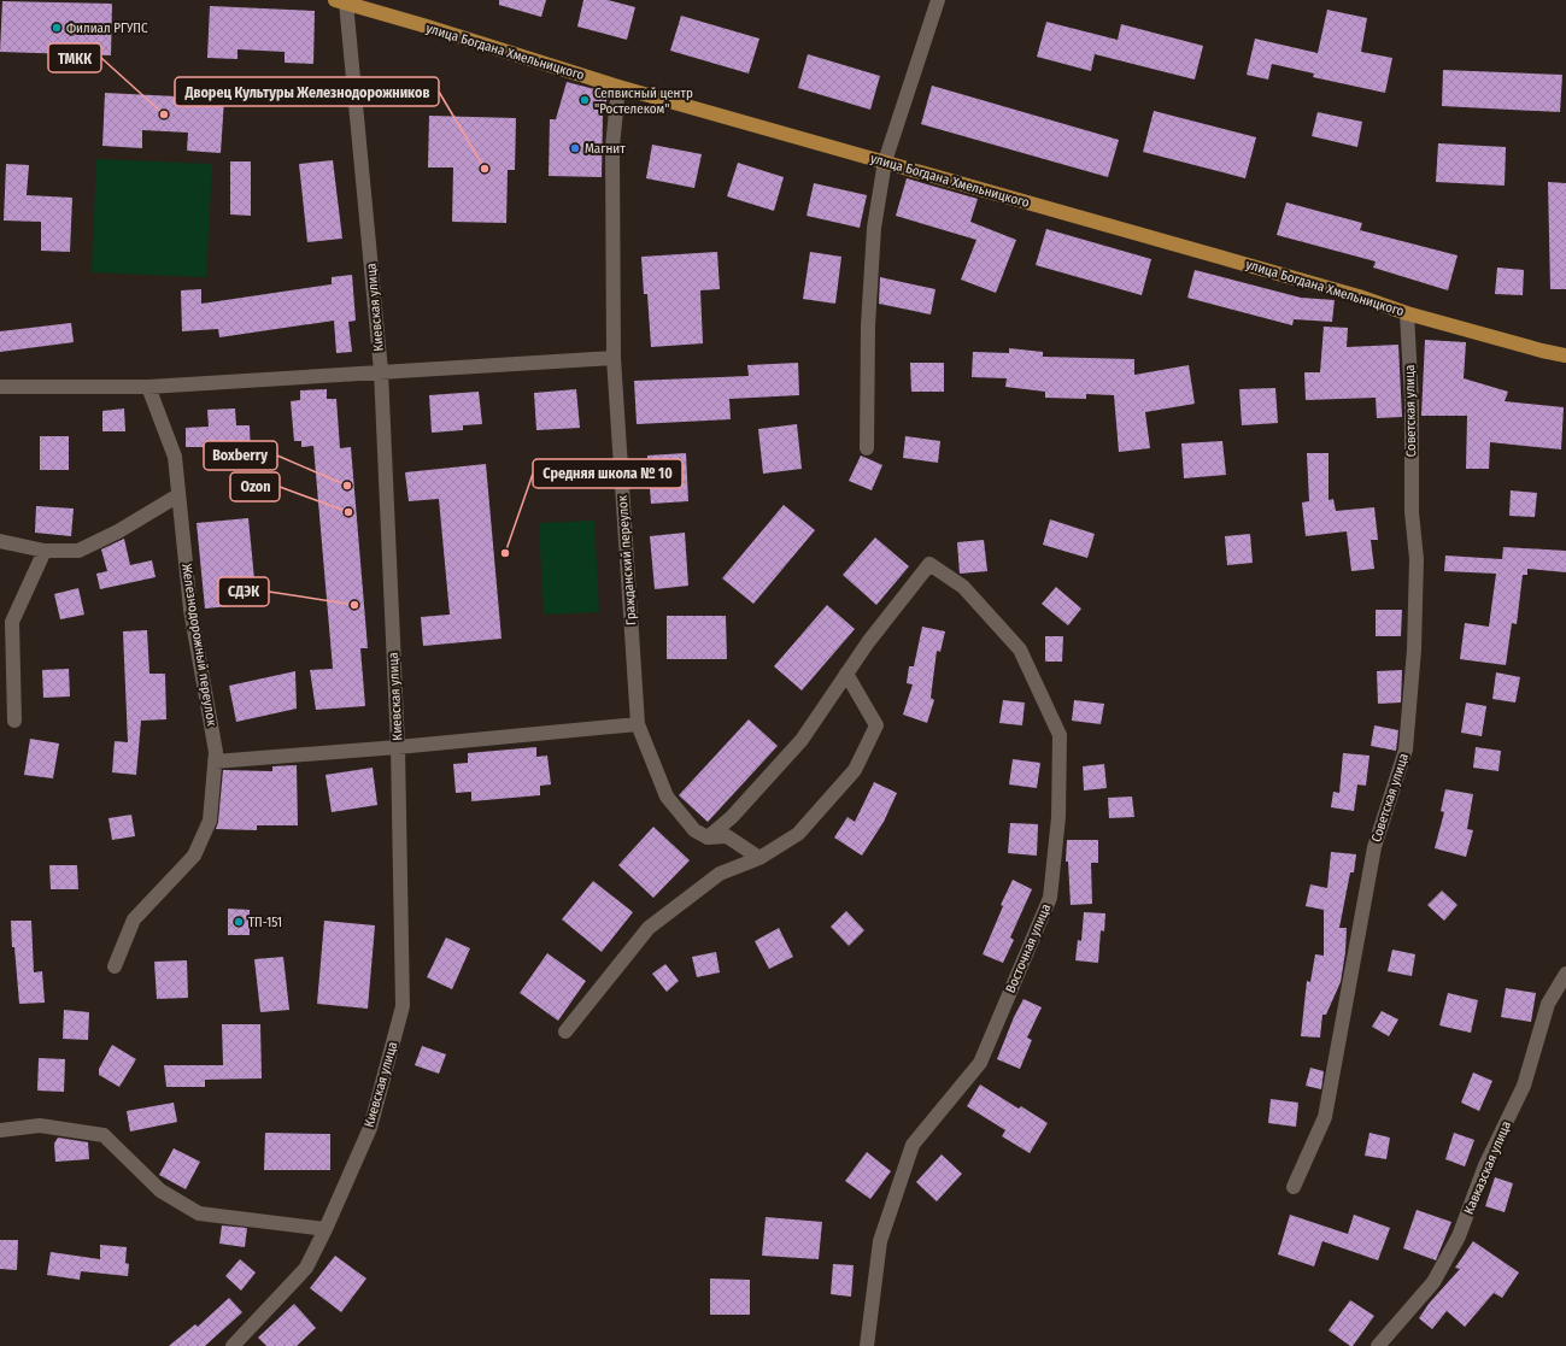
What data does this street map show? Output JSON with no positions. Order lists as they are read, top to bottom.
{
  "streets": {
    "main road": ["улица Богдана Хмельницкого"],
    "street": [
      "Киевская улица",
      "Советская улица",
      "Гражданский переулок",
      "Железнодорожный переулок",
      "Восточная улица",
      "Кавказская улица"
    ]
  },
  "crossings": [
    ["улица Богдана Хмельницкого", "Киевская улица"],
    ["улица Богдана Хмельницкого", "Советская улица"],
    ["улица Богдана Хмельницкого", "Гражданский переулок"]
  ],
  "places": [
    "Филиал РГУПС",
    "Сепвисный центр \"Ростелеком\"",
    "ТМКК",
    "Магнит",
    "Дворец Культуры Железнодорожников",
    "Boxberry",
    "Ozon",
    "Средняя школа № 10",
    "СДЭК",
    "ТП-151"
  ]
}
